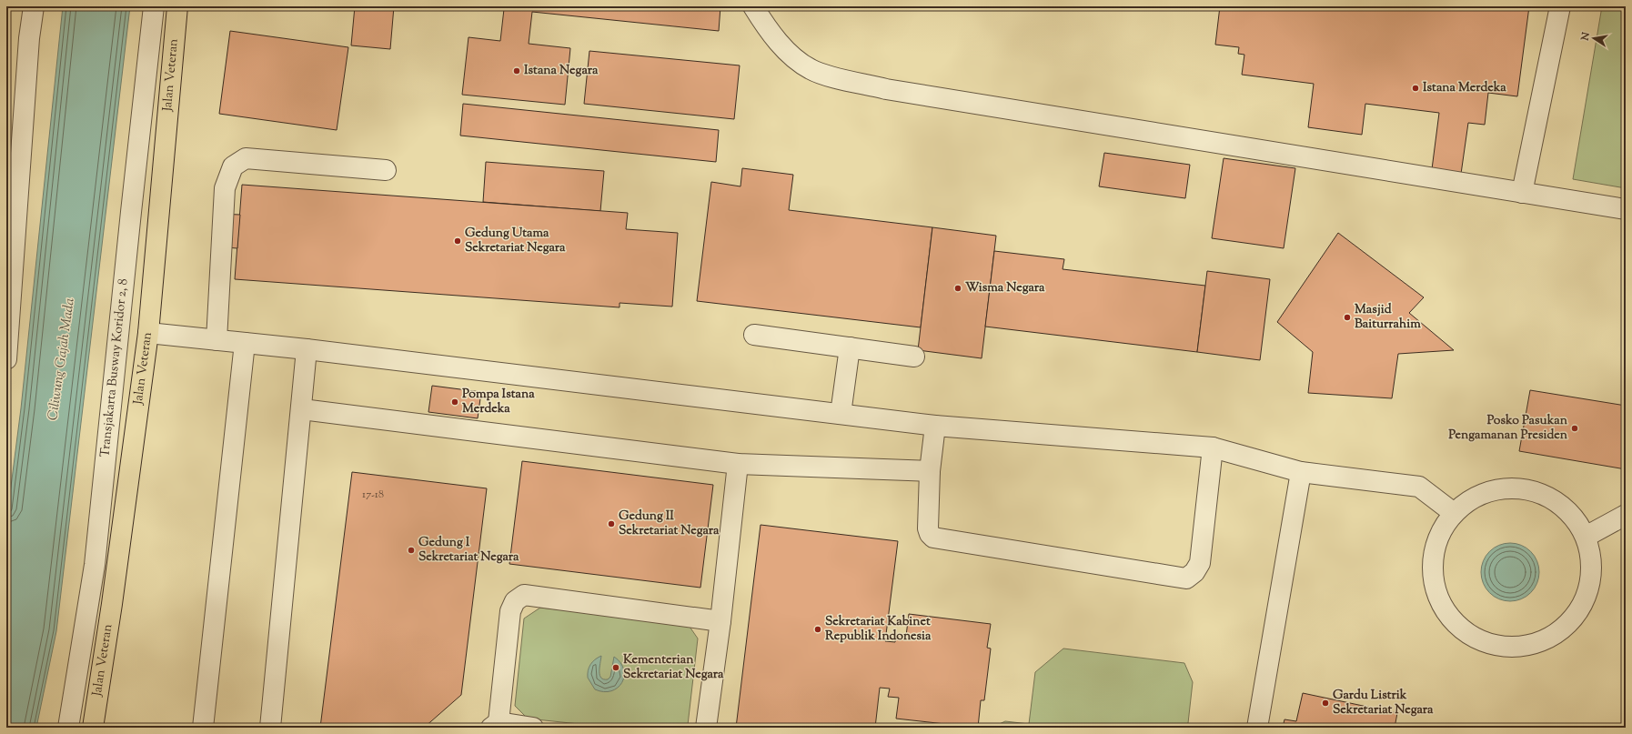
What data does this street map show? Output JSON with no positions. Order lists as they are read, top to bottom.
{
  "streets": {
    "main road": ["Jalan Veteran"],
    "lane": ["Transjakarta Busway Koridor 2, 8"]
  },
  "water": ["Ciliwung Gajah Mada"],
  "places": [
    "Istana Negara",
    "Istana Merdeka",
    "Gedung Utama Sekretariat Negara",
    "Wisma Negara",
    "Masjid Baiturrahim",
    "Pompa Istana Merdeka",
    "Posko Pasukan Pengamanan Presiden",
    "Gedung II Sekretariat Negara",
    "Gedung I Sekretariat Negara",
    "Sekretariat Kabinet Republik Indonesia",
    "Kementerian Sekretariat Negara",
    "Gardu Listrik Sekretariat Negara"
  ],
  "house_numbers": ["17-18"],
  "north": "left"
}
